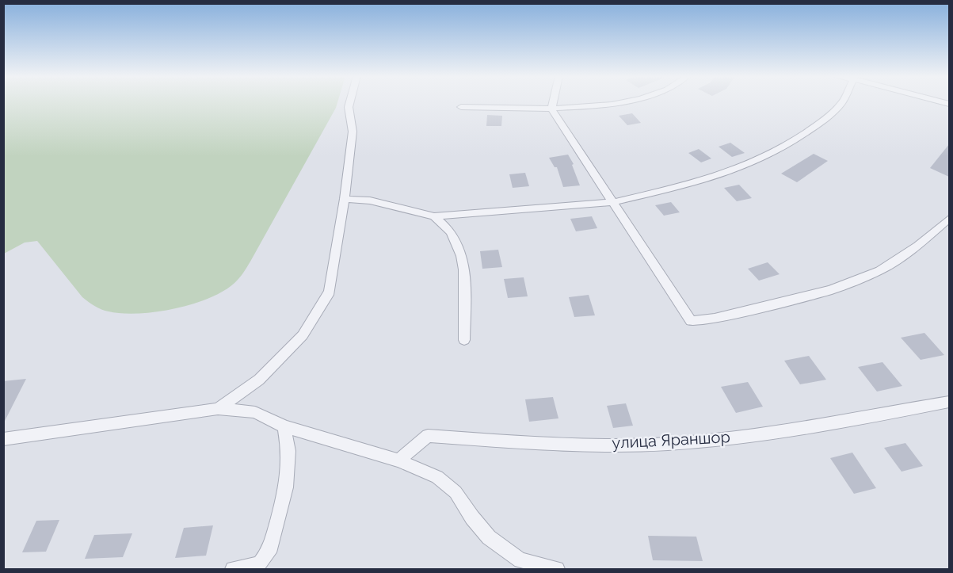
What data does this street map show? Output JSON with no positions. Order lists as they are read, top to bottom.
{
  "streets": {
    "street": ["улица Яраншор"]
  }
}
